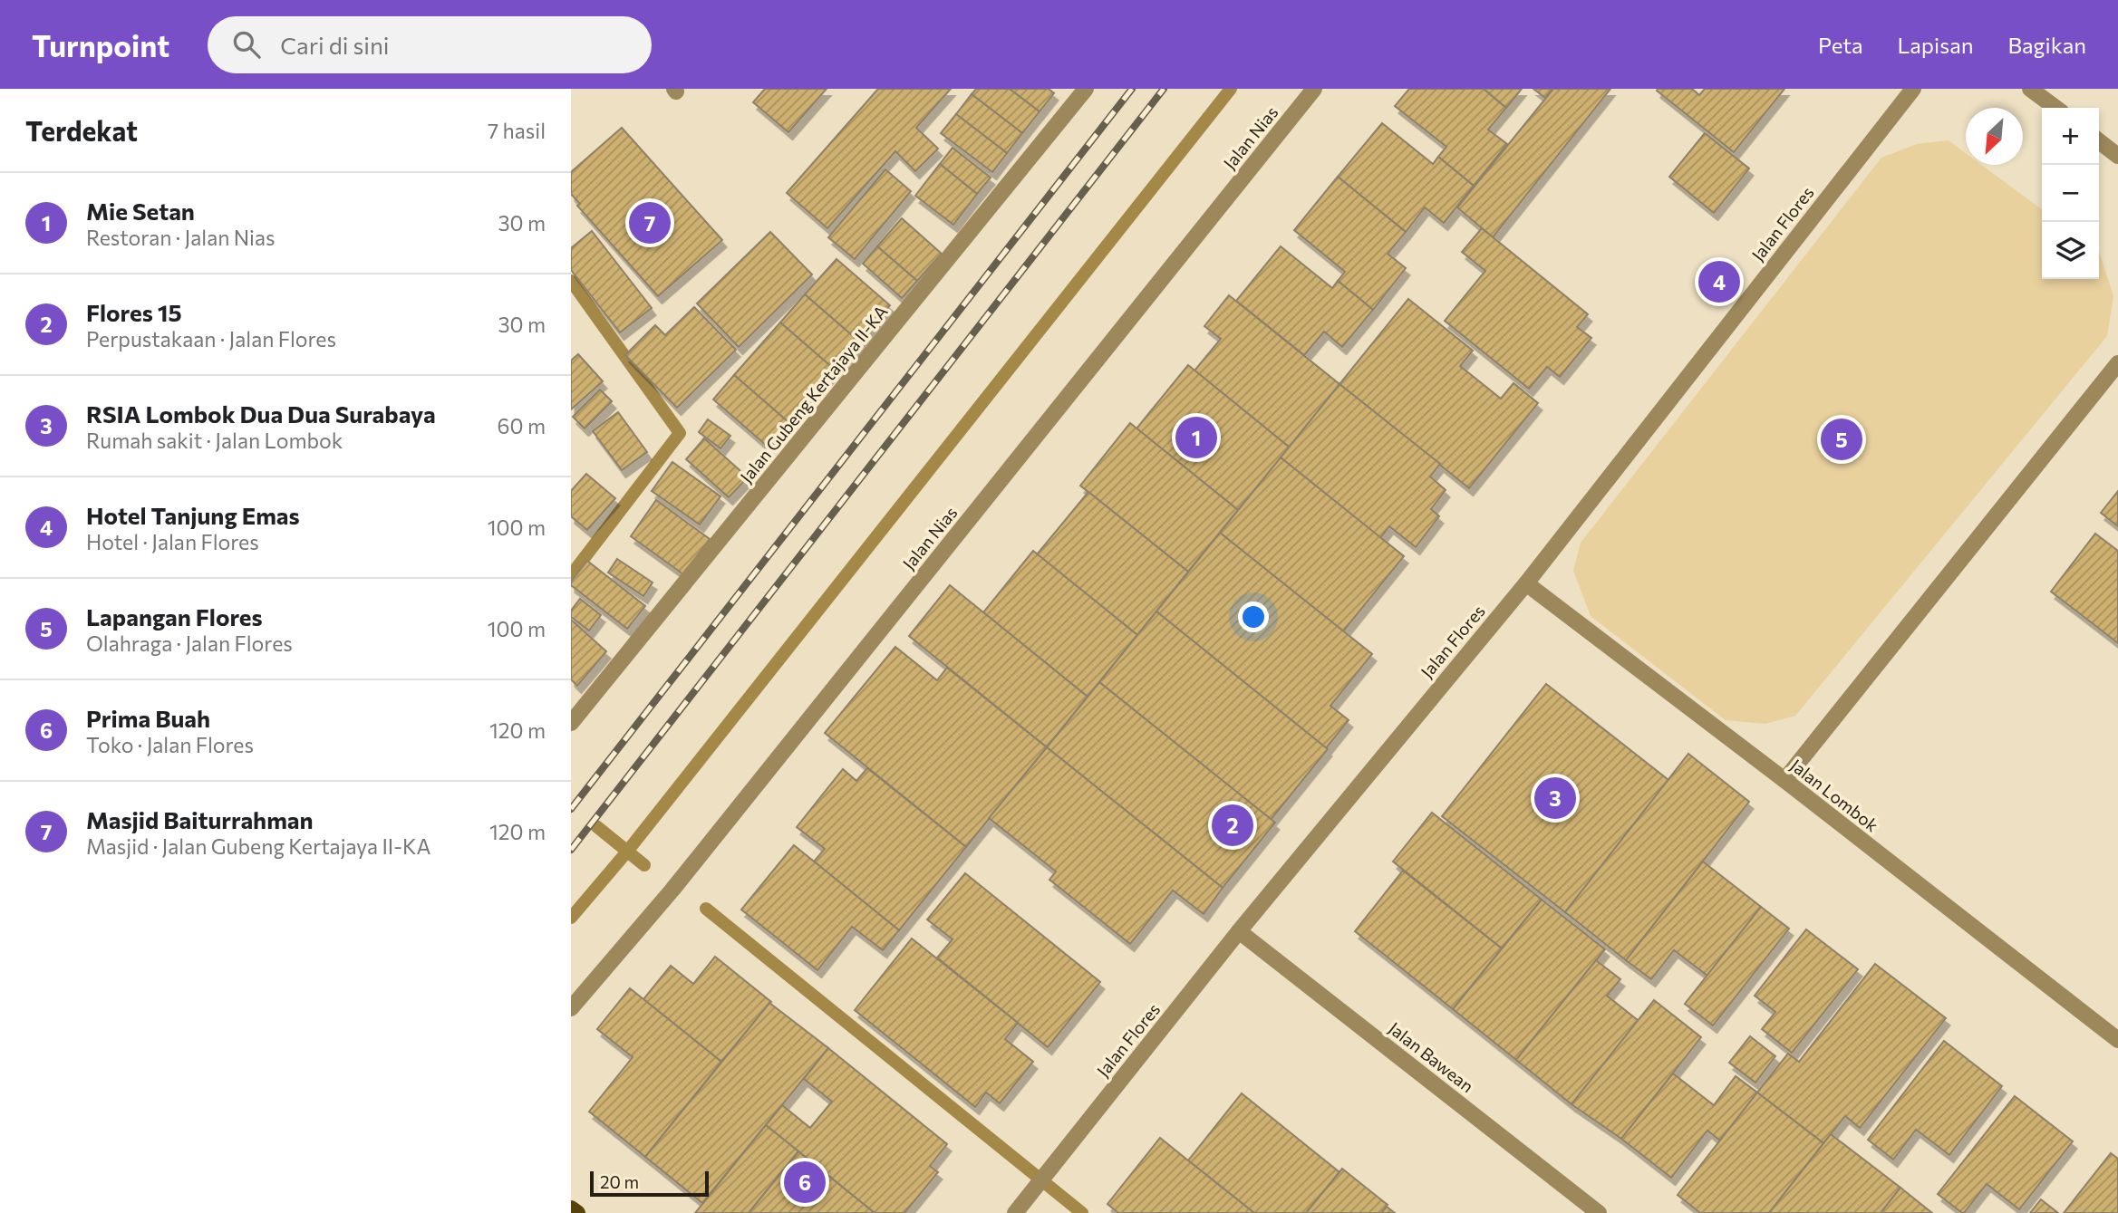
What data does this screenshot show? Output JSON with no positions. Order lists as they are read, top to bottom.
{
  "streets": {
    "street": [
      "Jalan Nias",
      "Jalan Flores",
      "Jalan Gubeng Kertajaya II-KA",
      "Jalan Lombok",
      "Jalan Bawean"
    ]
  },
  "crossings": [
    ["Jalan Flores", "Jalan Lombok"],
    ["Jalan Flores", "Jalan Bawean"]
  ],
  "scale_bar": "20 m",
  "north": "bottom left",
  "page": {
    "header": "Turnpoint",
    "search": "Cari di sini",
    "nav": ["Peta", "Lapisan", "Bagikan"],
    "heading": ["Terdekat", "7 hasil"],
    "map_buttons": ["+", "−"],
    "list": [
      {
        "mark": "1",
        "name": "Mie Setan",
        "note": "Restoran · Jalan Nias",
        "value": "30 m"
      },
      {
        "mark": "2",
        "name": "Flores 15",
        "note": "Perpustakaan · Jalan Flores",
        "value": "30 m"
      },
      {
        "mark": "3",
        "name": "RSIA Lombok Dua Dua Surabaya",
        "note": "Rumah sakit · Jalan Lombok",
        "value": "60 m"
      },
      {
        "mark": "4",
        "name": "Hotel Tanjung Emas",
        "note": "Hotel · Jalan Flores",
        "value": "100 m"
      },
      {
        "mark": "5",
        "name": "Lapangan Flores",
        "note": "Olahraga · Jalan Flores",
        "value": "100 m"
      },
      {
        "mark": "6",
        "name": "Prima Buah",
        "note": "Toko · Jalan Flores",
        "value": "120 m"
      },
      {
        "mark": "7",
        "name": "Masjid Baiturrahman",
        "note": "Masjid · Jalan Gubeng Kertajaya II-KA",
        "value": "120 m"
      }
    ],
    "pins": [
      "7",
      "4",
      "1",
      "5",
      "3",
      "2",
      "6"
    ],
    "scale": "20 m"
  }
}
